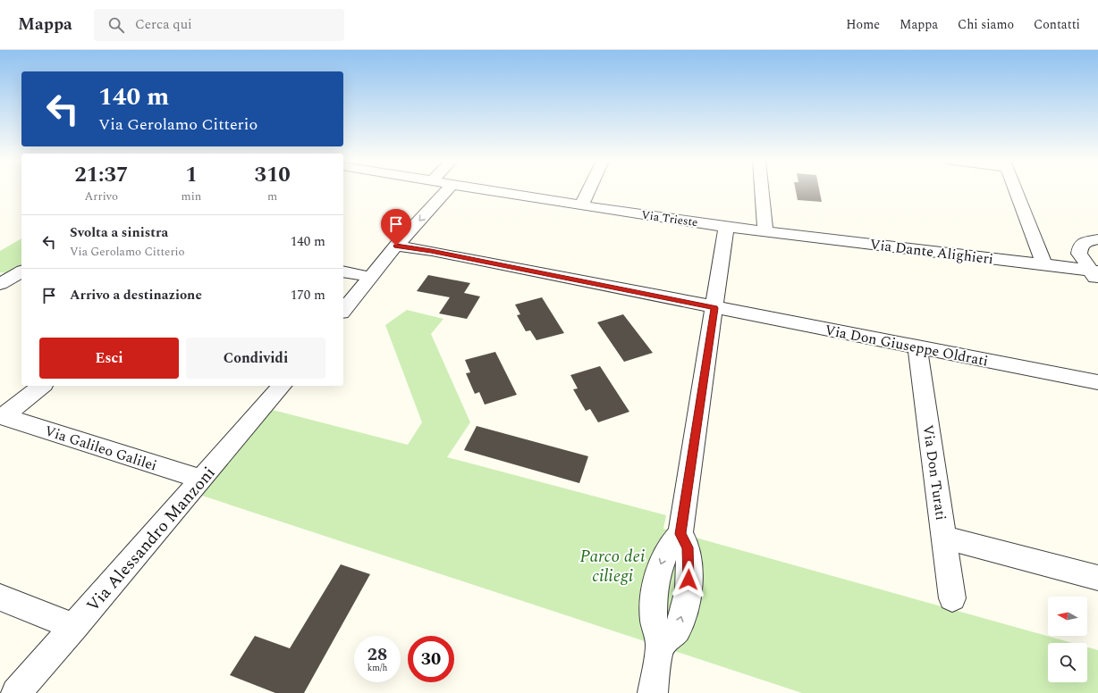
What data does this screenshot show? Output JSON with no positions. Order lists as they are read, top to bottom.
{
  "streets": {
    "street": [
      "Via Trieste",
      "Via Dante Alighieri",
      "Via Don Giuseppe Oldrati",
      "Via Galileo Galilei",
      "Via Don Turati",
      "Via Alessandro Manzoni"
    ]
  },
  "crossings": [
    ["Via Trieste", "Via Dante Alighieri"],
    ["Via Don Giuseppe Oldrati", "Via Don Turati"],
    ["Via Galileo Galilei", "Via Alessandro Manzoni"]
  ],
  "parks": ["Parco dei ciliegi"],
  "north": "left",
  "page": {
    "header": "Mappa",
    "search": "Cerca qui",
    "nav": [
      "Home",
      "Mappa",
      "Chi siamo",
      "Contatti"
    ],
    "turn": ["140 m", "Via Gerolamo Citterio"],
    "eta": [
      "21:37",
      "Arrivo",
      "1",
      "min",
      "310",
      "m"
    ],
    "list": [
      {
        "name": "Svolta a sinistra",
        "note": "Via Gerolamo Citterio",
        "value": "140 m"
      },
      {
        "name": "Arrivo a destinazione",
        "value": "170 m"
      }
    ],
    "buttons": ["Esci", "Condividi"],
    "speed": "28 km/h",
    "limit": "30"
  }
}
